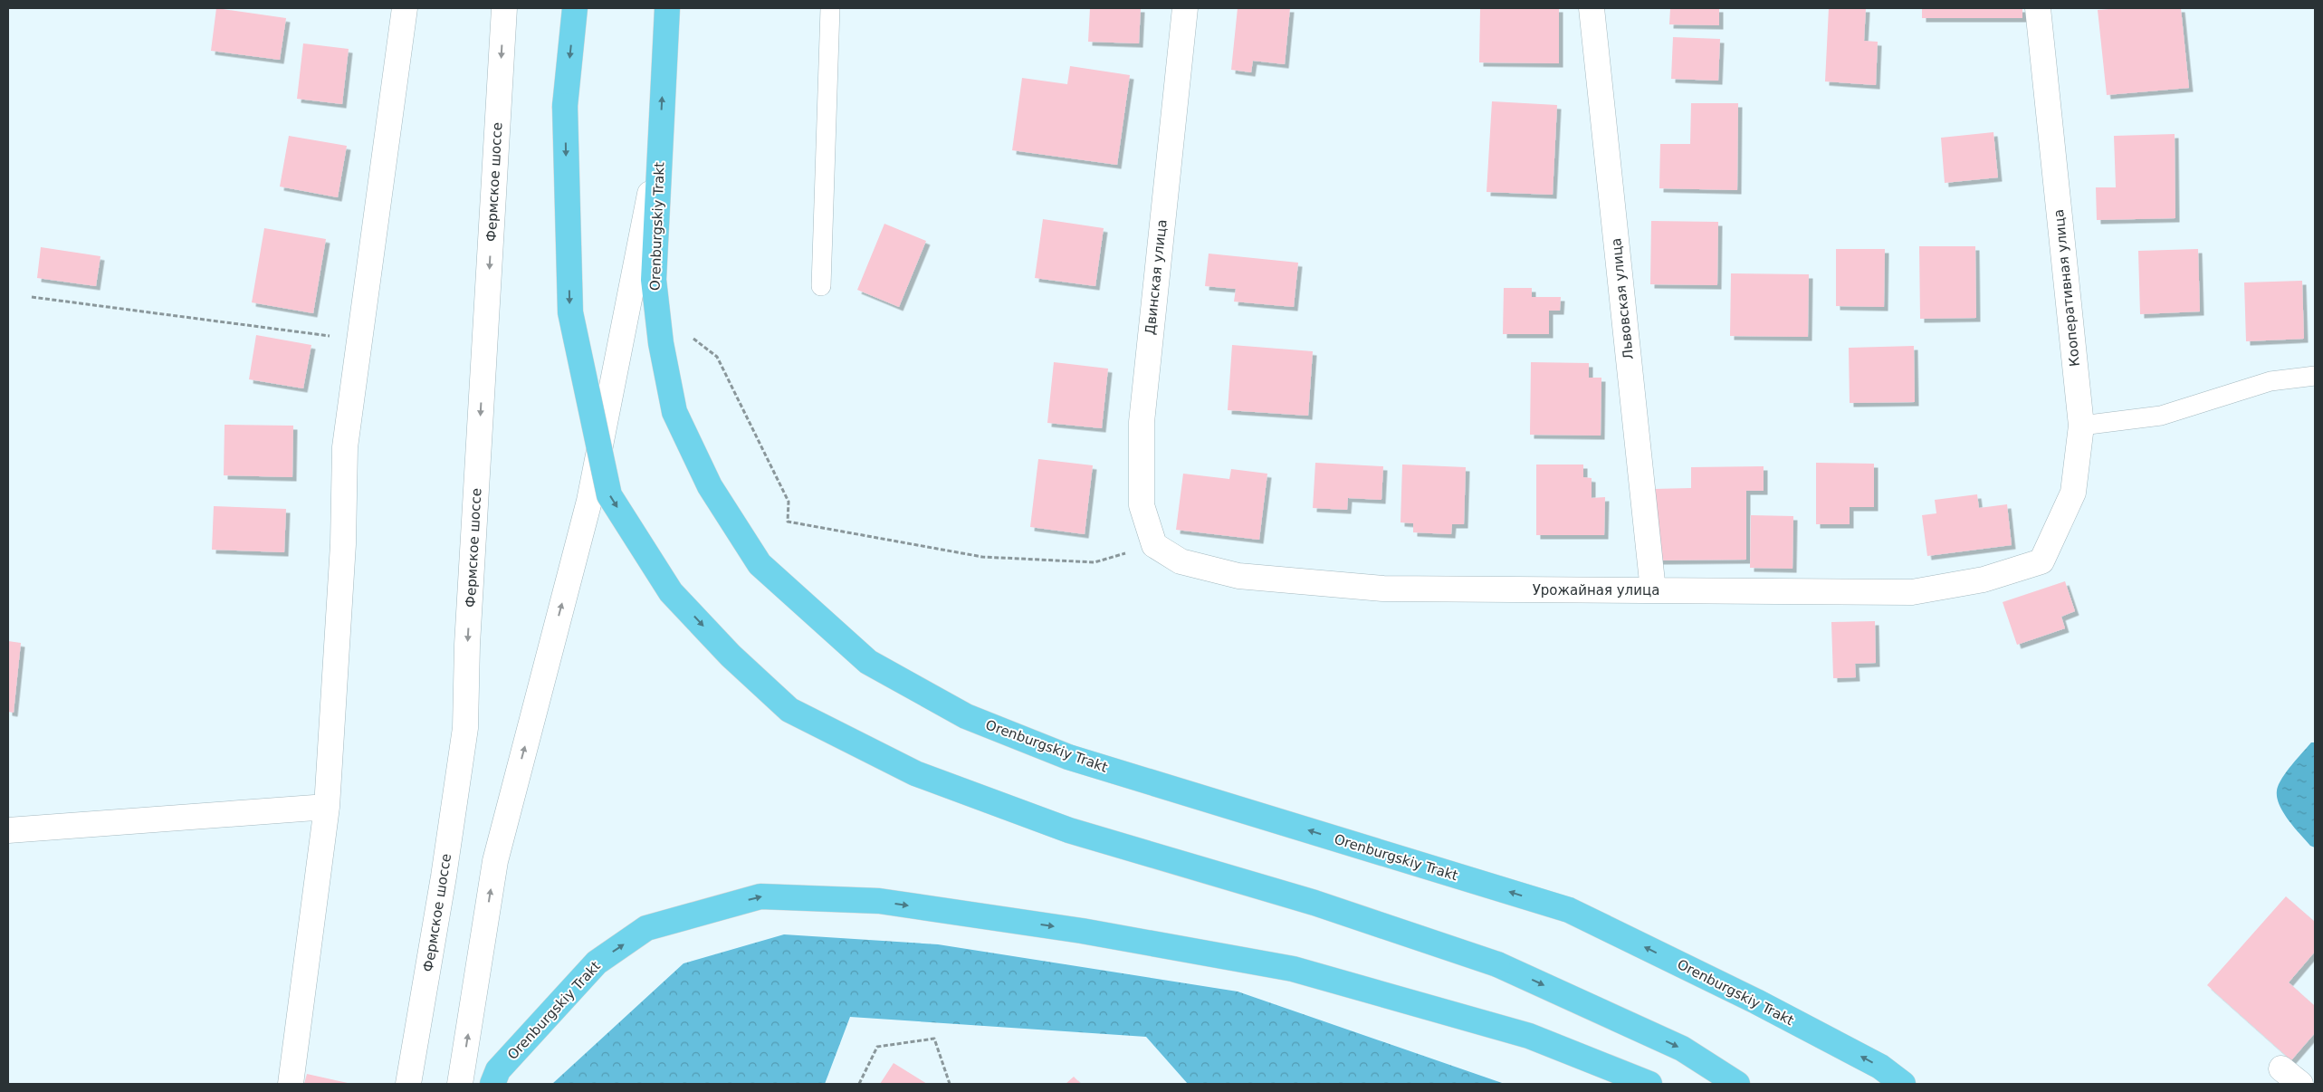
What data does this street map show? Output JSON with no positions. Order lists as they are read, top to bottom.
{
  "streets": {
    "main road": ["Orenburgskiy Trakt"],
    "street": [
      "Фермское шоссе",
      "Двинская улица",
      "Кооперативная улица",
      "Львовская улица",
      "Урожайная улица"
    ]
  },
  "crossings": [
    ["Двинская улица", "Урожайная улица"],
    ["Кооперативная улица", "Урожайная улица"],
    ["Львовская улица", "Урожайная улица"]
  ]
}
